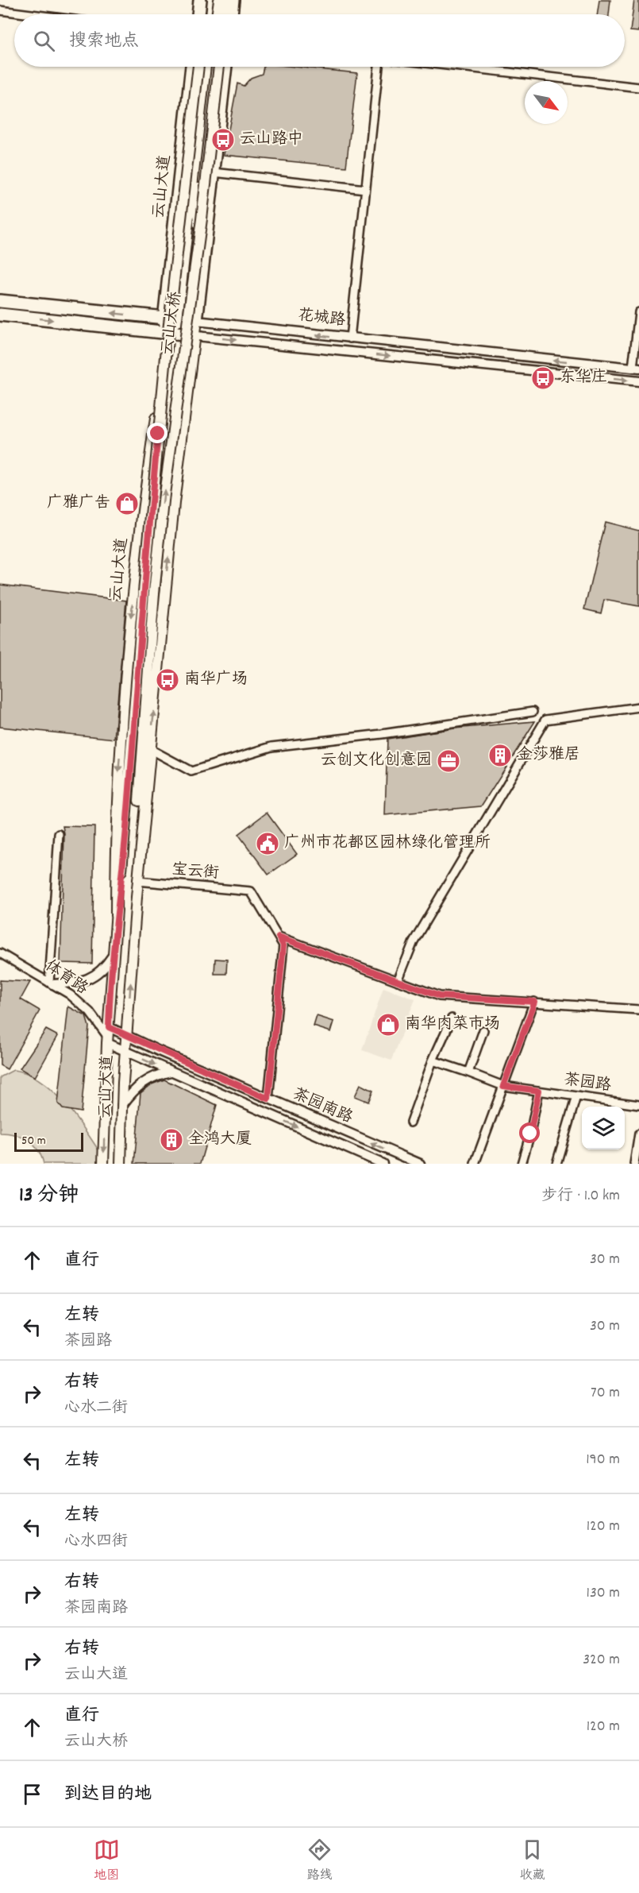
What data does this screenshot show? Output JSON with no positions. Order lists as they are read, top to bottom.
{
  "streets": {
    "highway": ["云山大道", "花城路"],
    "main road": ["云山大桥"],
    "street": [
      "宝云街",
      "体育路",
      "茶园路",
      "茶园南路"
    ]
  },
  "crossings": [
    ["云山大道", "花城路"],
    ["云山大道", "云山大桥"],
    ["云山大道", "宝云街"],
    ["云山大道", "体育路"],
    ["云山大道", "茶园南路"],
    ["体育路", "茶园南路"]
  ],
  "places": {
    "bus stop": ["云山路中", "东华庄", "南华广场"],
    "shop": ["广雅广告", "南华肉菜市场"],
    "building": ["金莎雅居", "全鸿大厦"],
    "office": ["云创文化创意园"],
    "public building": ["广州市花都区园林绿化管理所"]
  },
  "scale_bar": "50 m",
  "north": "bottom right",
  "page": {
    "search": "搜索地点",
    "scale": "50 m",
    "heading": ["13 分钟", "步行 · 1.0 km"],
    "list": [
      ["直行", "30 m"],
      ["左转", "茶园路", "30 m"],
      ["右转", "心水二街", "70 m"],
      ["左转", "190 m"],
      ["左转", "心水四街", "120 m"],
      ["右转", "茶园南路", "130 m"],
      ["右转", "云山大道", "320 m"],
      ["直行", "云山大桥", "120 m"],
      "到达目的地"
    ],
    "nav": ["地图", "路线", "收藏"]
  }
}
